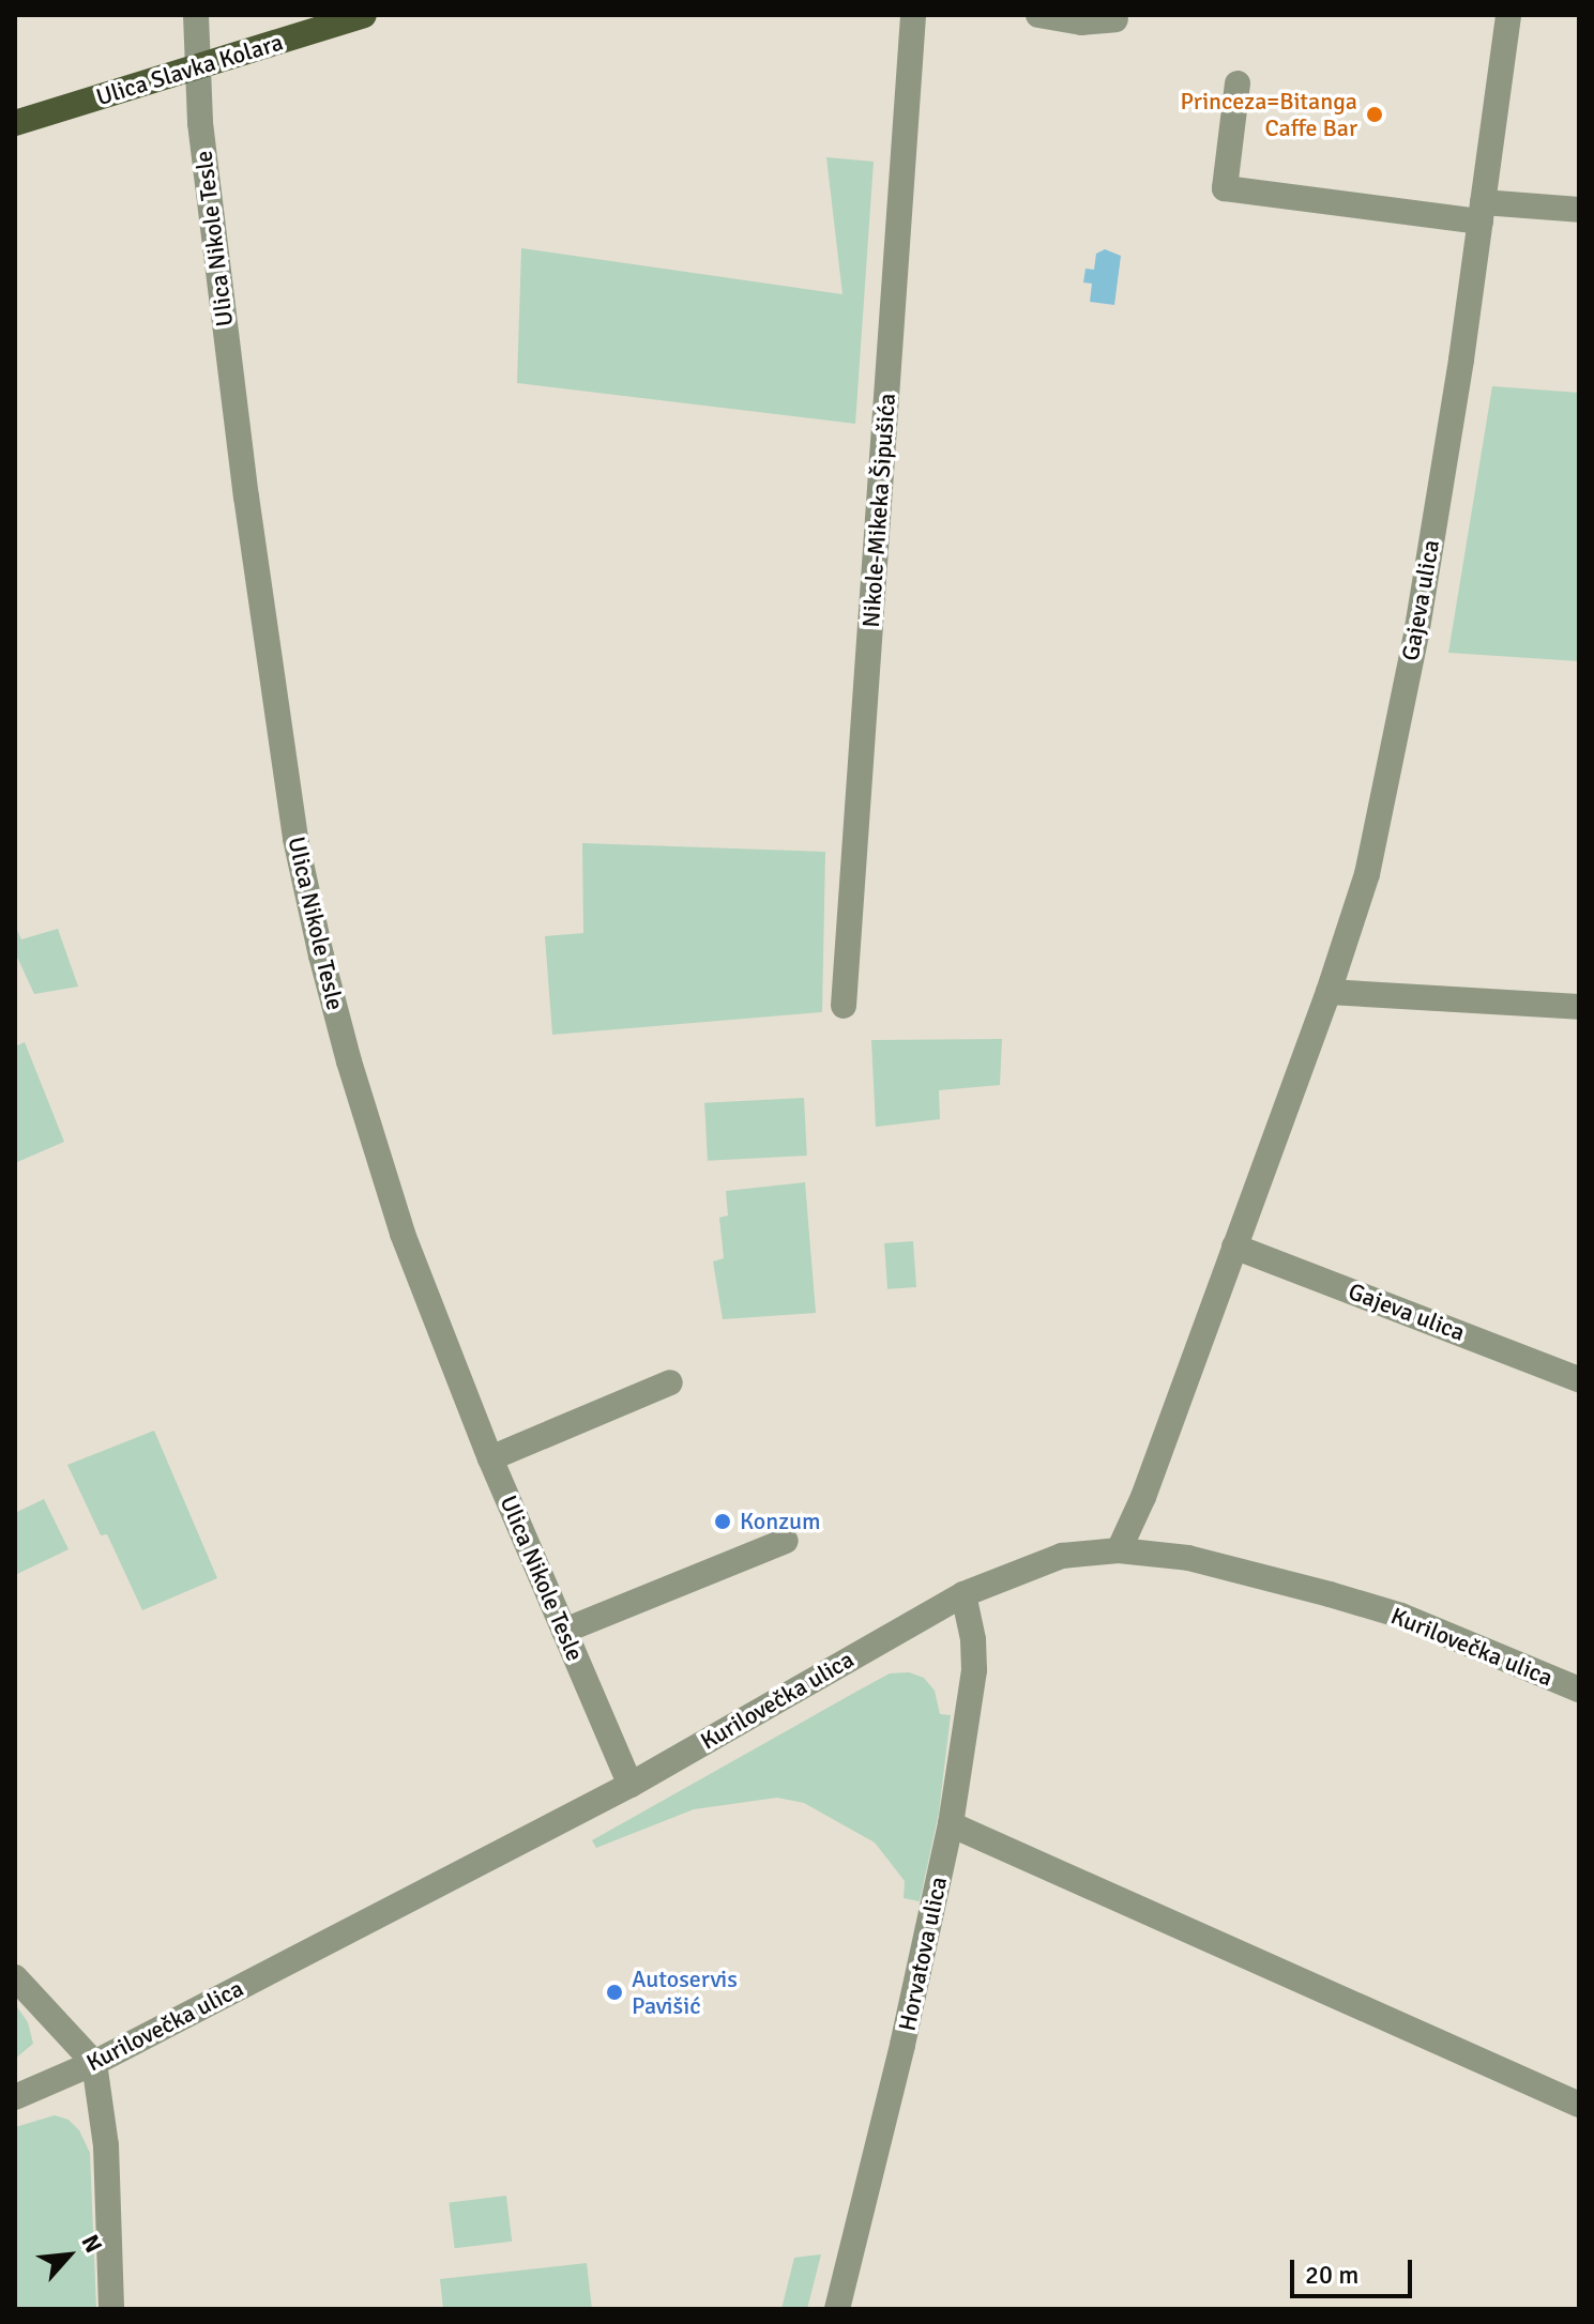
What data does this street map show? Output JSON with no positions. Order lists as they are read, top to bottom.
{
  "streets": {
    "main road": ["Ulica Slavka Kolara"],
    "street": [
      "Ulica Nikole Tesle",
      "Nikole-Mikeka Šipušića",
      "Gajeva ulica",
      "Kurilovečka ulica",
      "Horvatova ulica"
    ]
  },
  "crossings": [
    ["Ulica Slavka Kolara", "Ulica Nikole Tesle"],
    ["Ulica Nikole Tesle", "Kurilovečka ulica"],
    ["Gajeva ulica", "Kurilovečka ulica"],
    ["Kurilovečka ulica", "Horvatova ulica"]
  ],
  "places": ["Princeza=Bitanga Caffe Bar", "Konzum", "Autoservis Pavišić"],
  "scale_bar": "20 m",
  "north": "top right"
}
